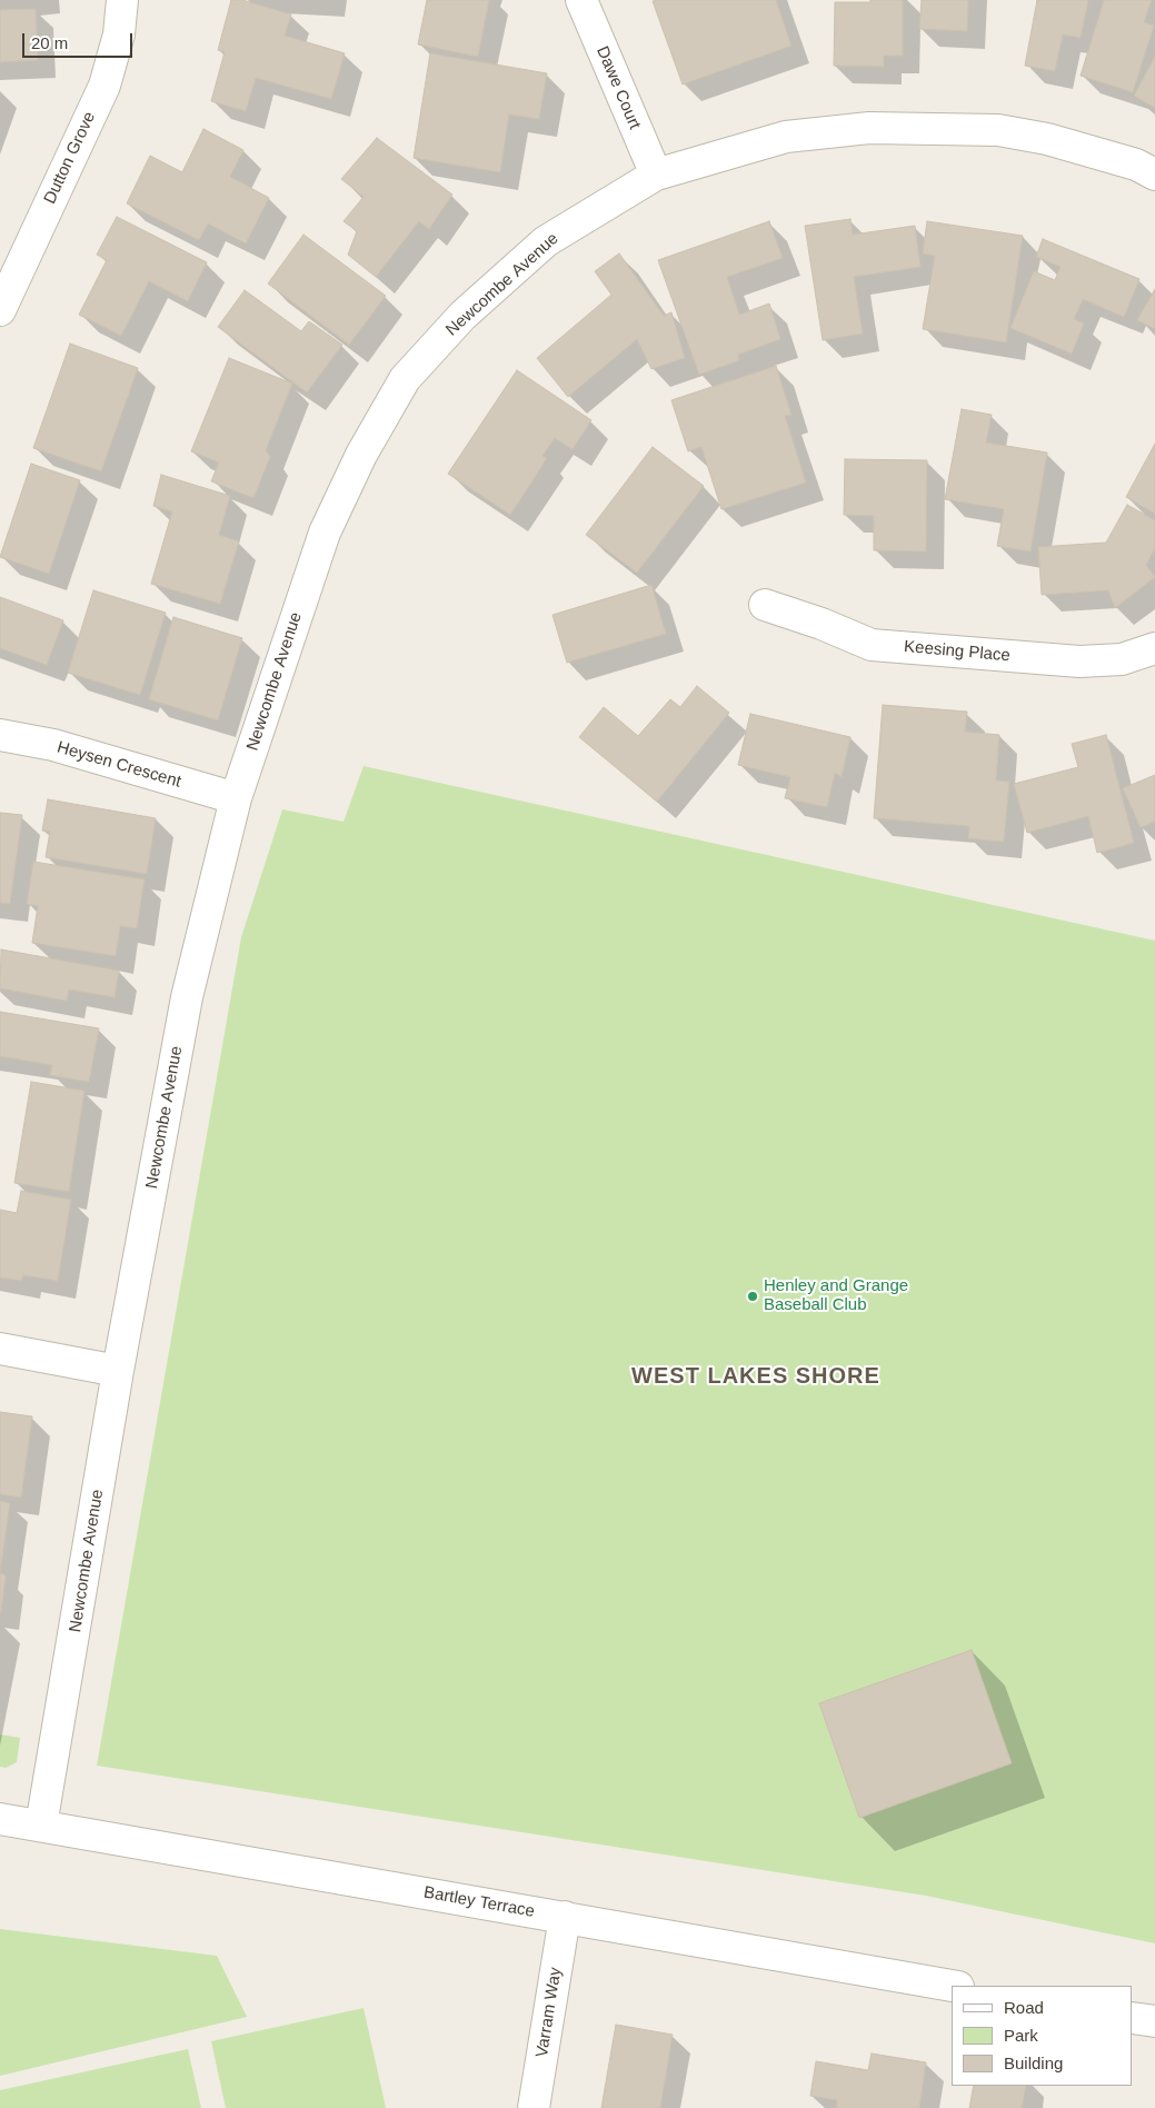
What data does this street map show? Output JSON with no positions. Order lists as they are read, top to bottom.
{
  "streets": {
    "street": [
      "Dawe Court",
      "Dutton Grove",
      "Newcombe Avenue",
      "Keesing Place",
      "Heysen Crescent",
      "Bartley Terrace",
      "Varram Way"
    ]
  },
  "crossings": [
    ["Dawe Court", "Newcombe Avenue"],
    ["Newcombe Avenue", "Heysen Crescent"],
    ["Newcombe Avenue", "Bartley Terrace"],
    ["Bartley Terrace", "Varram Way"]
  ],
  "districts": ["WEST LAKES SHORE"],
  "places": ["Henley and Grange Baseball Club"],
  "legend": ["Road", "Park", "Building"],
  "scale_bar": "20 m"
}
